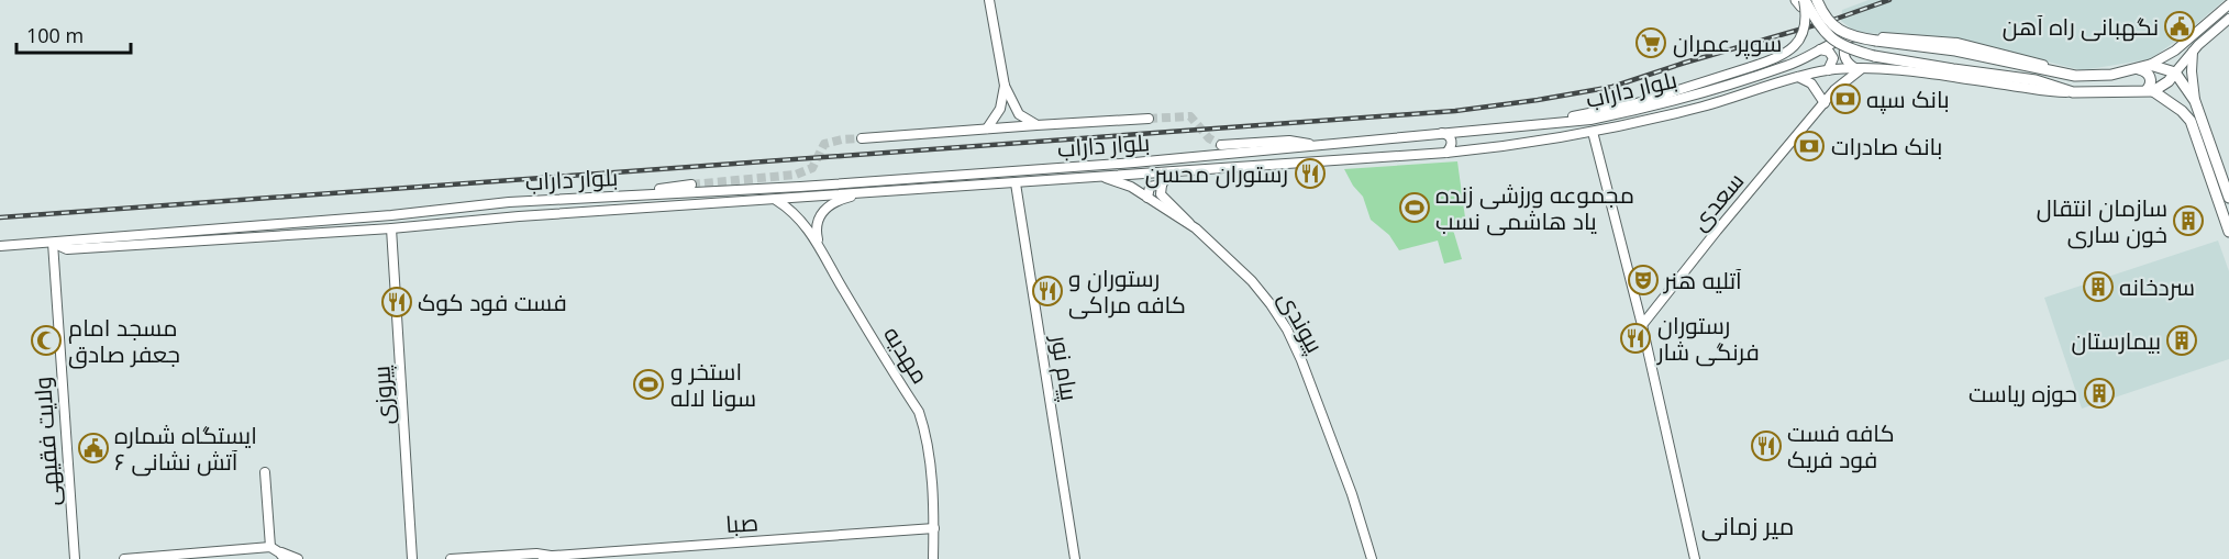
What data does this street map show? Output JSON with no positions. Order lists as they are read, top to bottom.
{
  "streets": {
    "main road": ["بلوار داراب", "پیام نور"],
    "street": [
      "سعدی",
      "پیوندی",
      "مهدیه",
      "پیروزی",
      "ولایت فقیهی",
      "صبا"
    ]
  },
  "crossings": [
    ["بلوار داراب", "سعدی"],
    ["بلوار داراب", "پیوندی"],
    ["بلوار داراب", "مهدیه"],
    ["بلوار داراب", "پیام نور"],
    ["بلوار داراب", "پیروزی"],
    ["بلوار داراب", "ولایت فقیهی"],
    ["مهدیه", "صبا"]
  ],
  "districts": ["میر زمانی"],
  "places": {
    "public building": ["نگهبانی راه آهن", "ایستگاه شماره ۶ آتش نشانی"],
    "supermarket": ["سوپر عمران"],
    "bank": ["بانک سپه", "بانک صادرات"],
    "restaurant": [
      "رستوران محسن",
      "رستوران و کافه مراکی",
      "فست فود کوک",
      "رستوران فرنگی شار",
      "کافه فست فود فریک"
    ],
    "sports": ["مجموعه ورزشی زنده یاد هاشمی نسب", "استخر و سونا لاله"],
    "building": [
      "سازمان انتقال خون ساری",
      "سردخانه",
      "بیمارستان",
      "حوزه ریاست"
    ],
    "theatre": ["آتلیه هنر"],
    "mosque": ["مسجد امام جعفر صادق"]
  },
  "scale_bar": "100 m"
}
